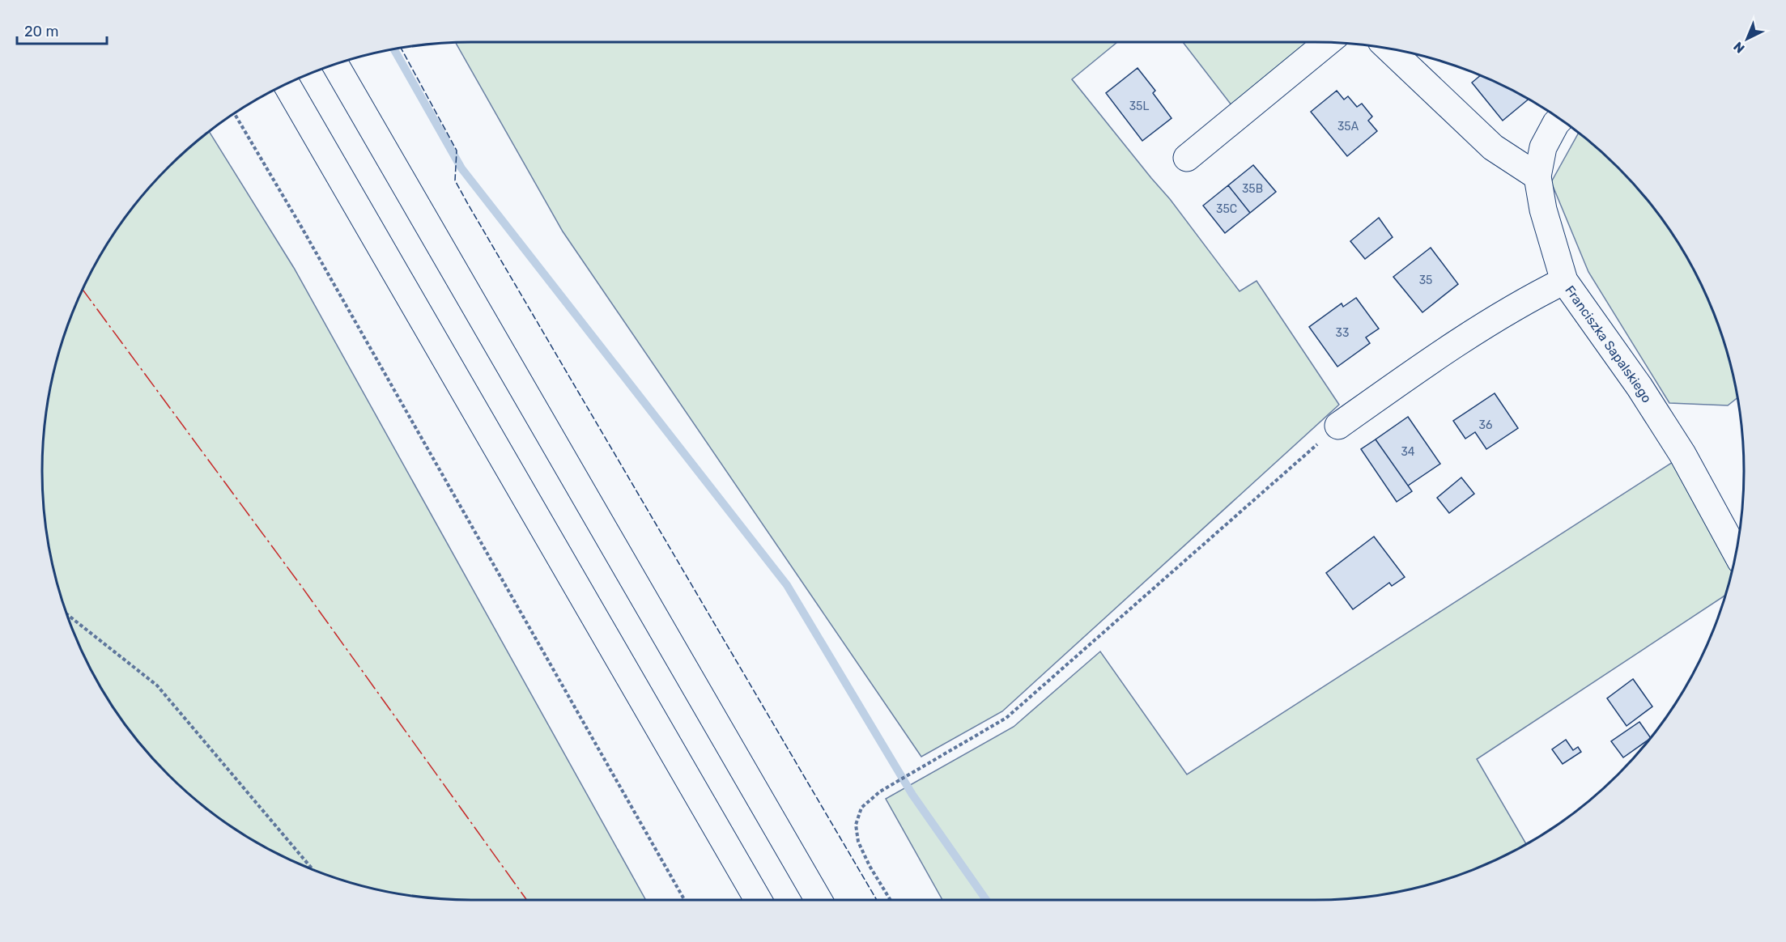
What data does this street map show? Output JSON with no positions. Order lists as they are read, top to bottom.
{
  "streets": {
    "main road": ["Franciszka Sapalskiego"]
  },
  "house_numbers": [
    "35L",
    "35A",
    "35B",
    "35C",
    "35",
    "33",
    "36",
    "34"
  ],
  "scale_bar": "20 m",
  "north": "bottom left"
}
